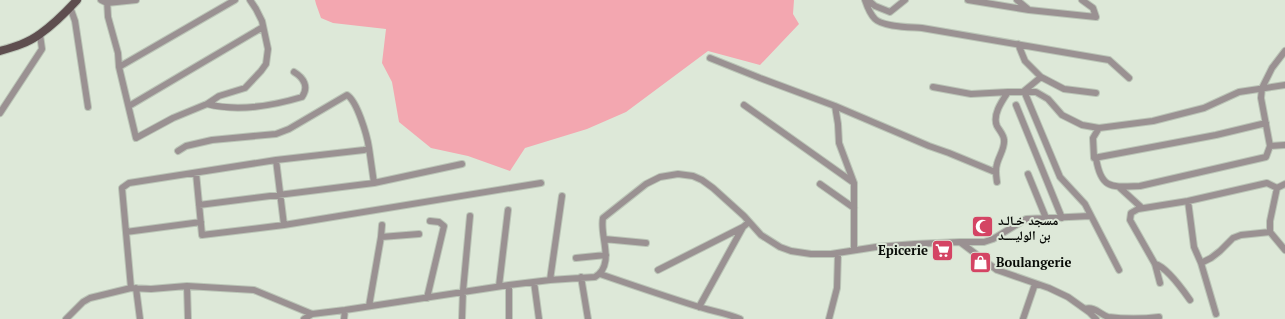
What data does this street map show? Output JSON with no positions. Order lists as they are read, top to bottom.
{
  "places": {
    "mosque": ["مسجد خـالـد بن الوليــــد"],
    "supermarket": ["Epicerie"],
    "shop": ["Boulangerie"]
  }
}
